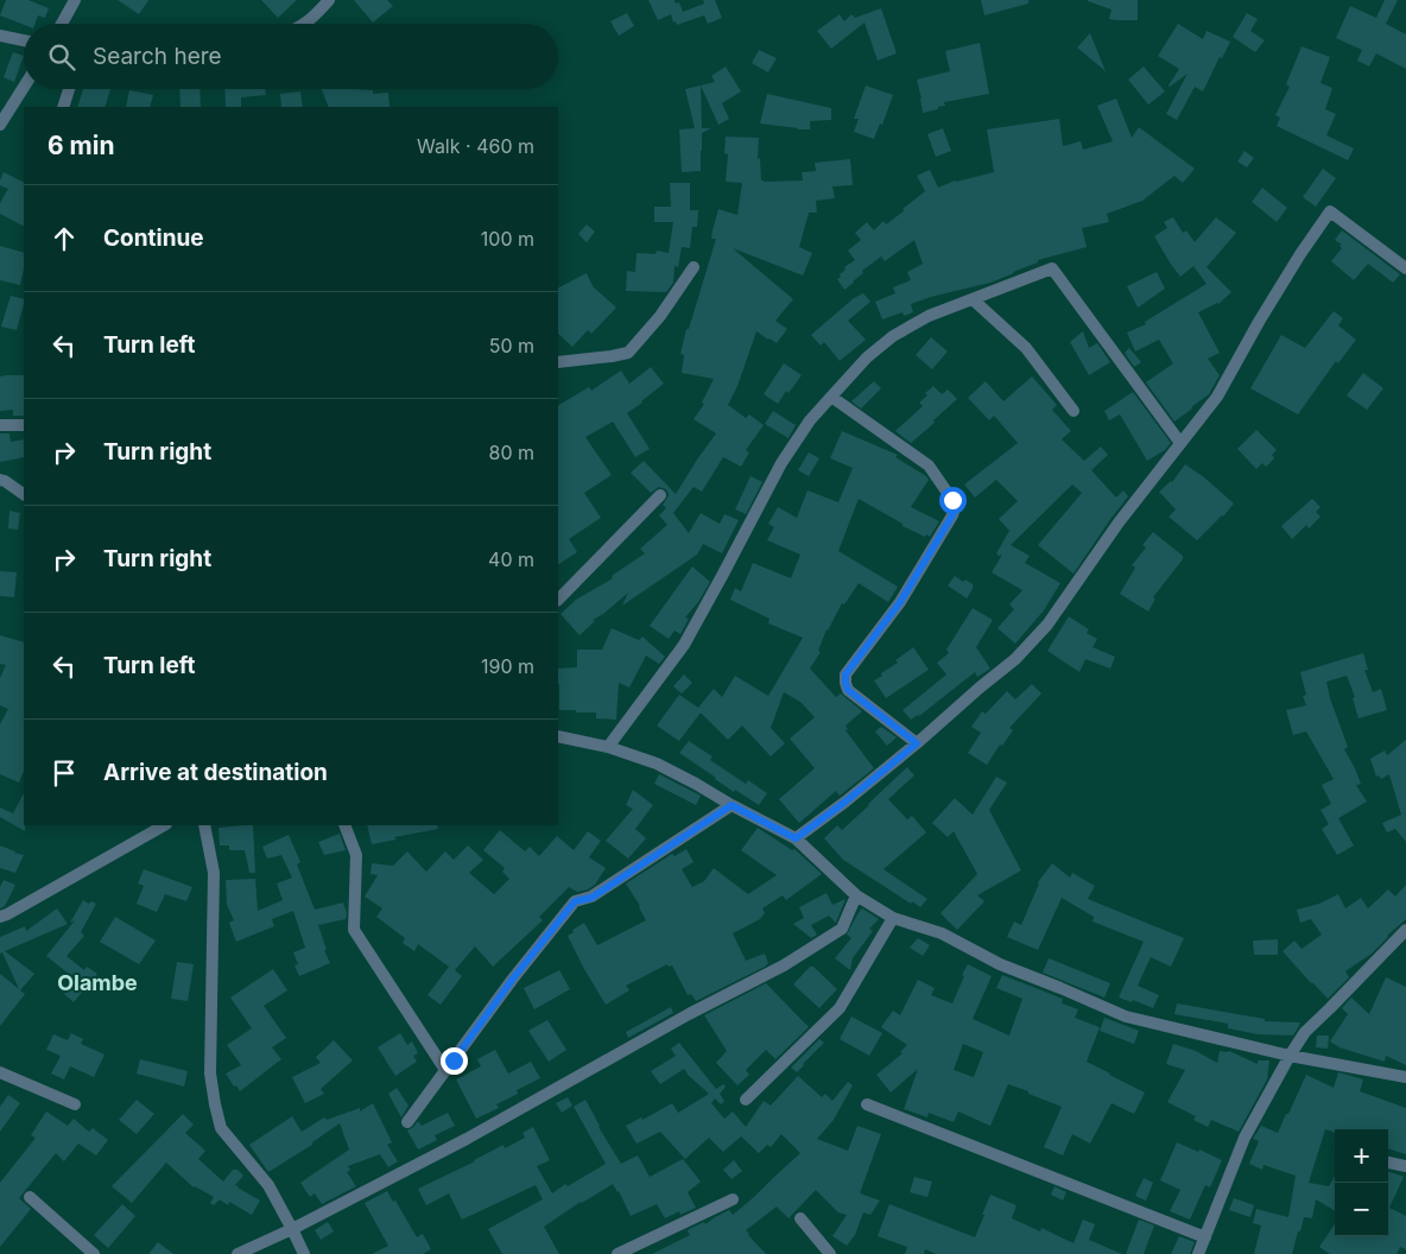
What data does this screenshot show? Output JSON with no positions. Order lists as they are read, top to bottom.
{
  "districts": ["Olambe"],
  "page": {
    "search": "Search here",
    "heading": ["6 min", "Walk · 460 m"],
    "list": [
      ["Continue", "100 m"],
      ["Turn left", "50 m"],
      ["Turn right", "80 m"],
      ["Turn right", "40 m"],
      ["Turn left", "190 m"],
      "Arrive at destination"
    ],
    "map_buttons": ["+", "−"]
  }
}
